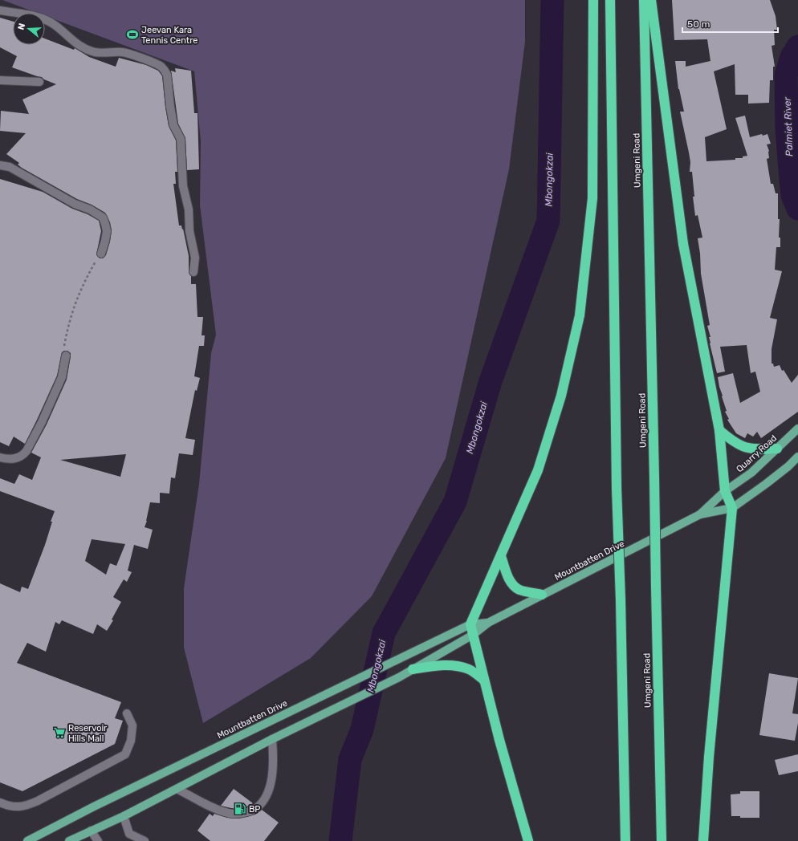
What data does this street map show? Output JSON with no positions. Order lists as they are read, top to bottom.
{
  "streets": {
    "highway": ["Umgeni Road"],
    "main road": ["Quarry Road", "Mountbatten Drive"]
  },
  "crossings": [
    ["Quarry Road", "Mountbatten Drive"]
  ],
  "water": ["Palmiet River", "Mbongokzai"],
  "places": {
    "sports": ["Jeevan Kara Tennis Centre"],
    "supermarket": ["Reservoir Hills Mall"],
    "fuel station": ["BP"]
  },
  "scale_bar": "50 m",
  "north": "left"
}
